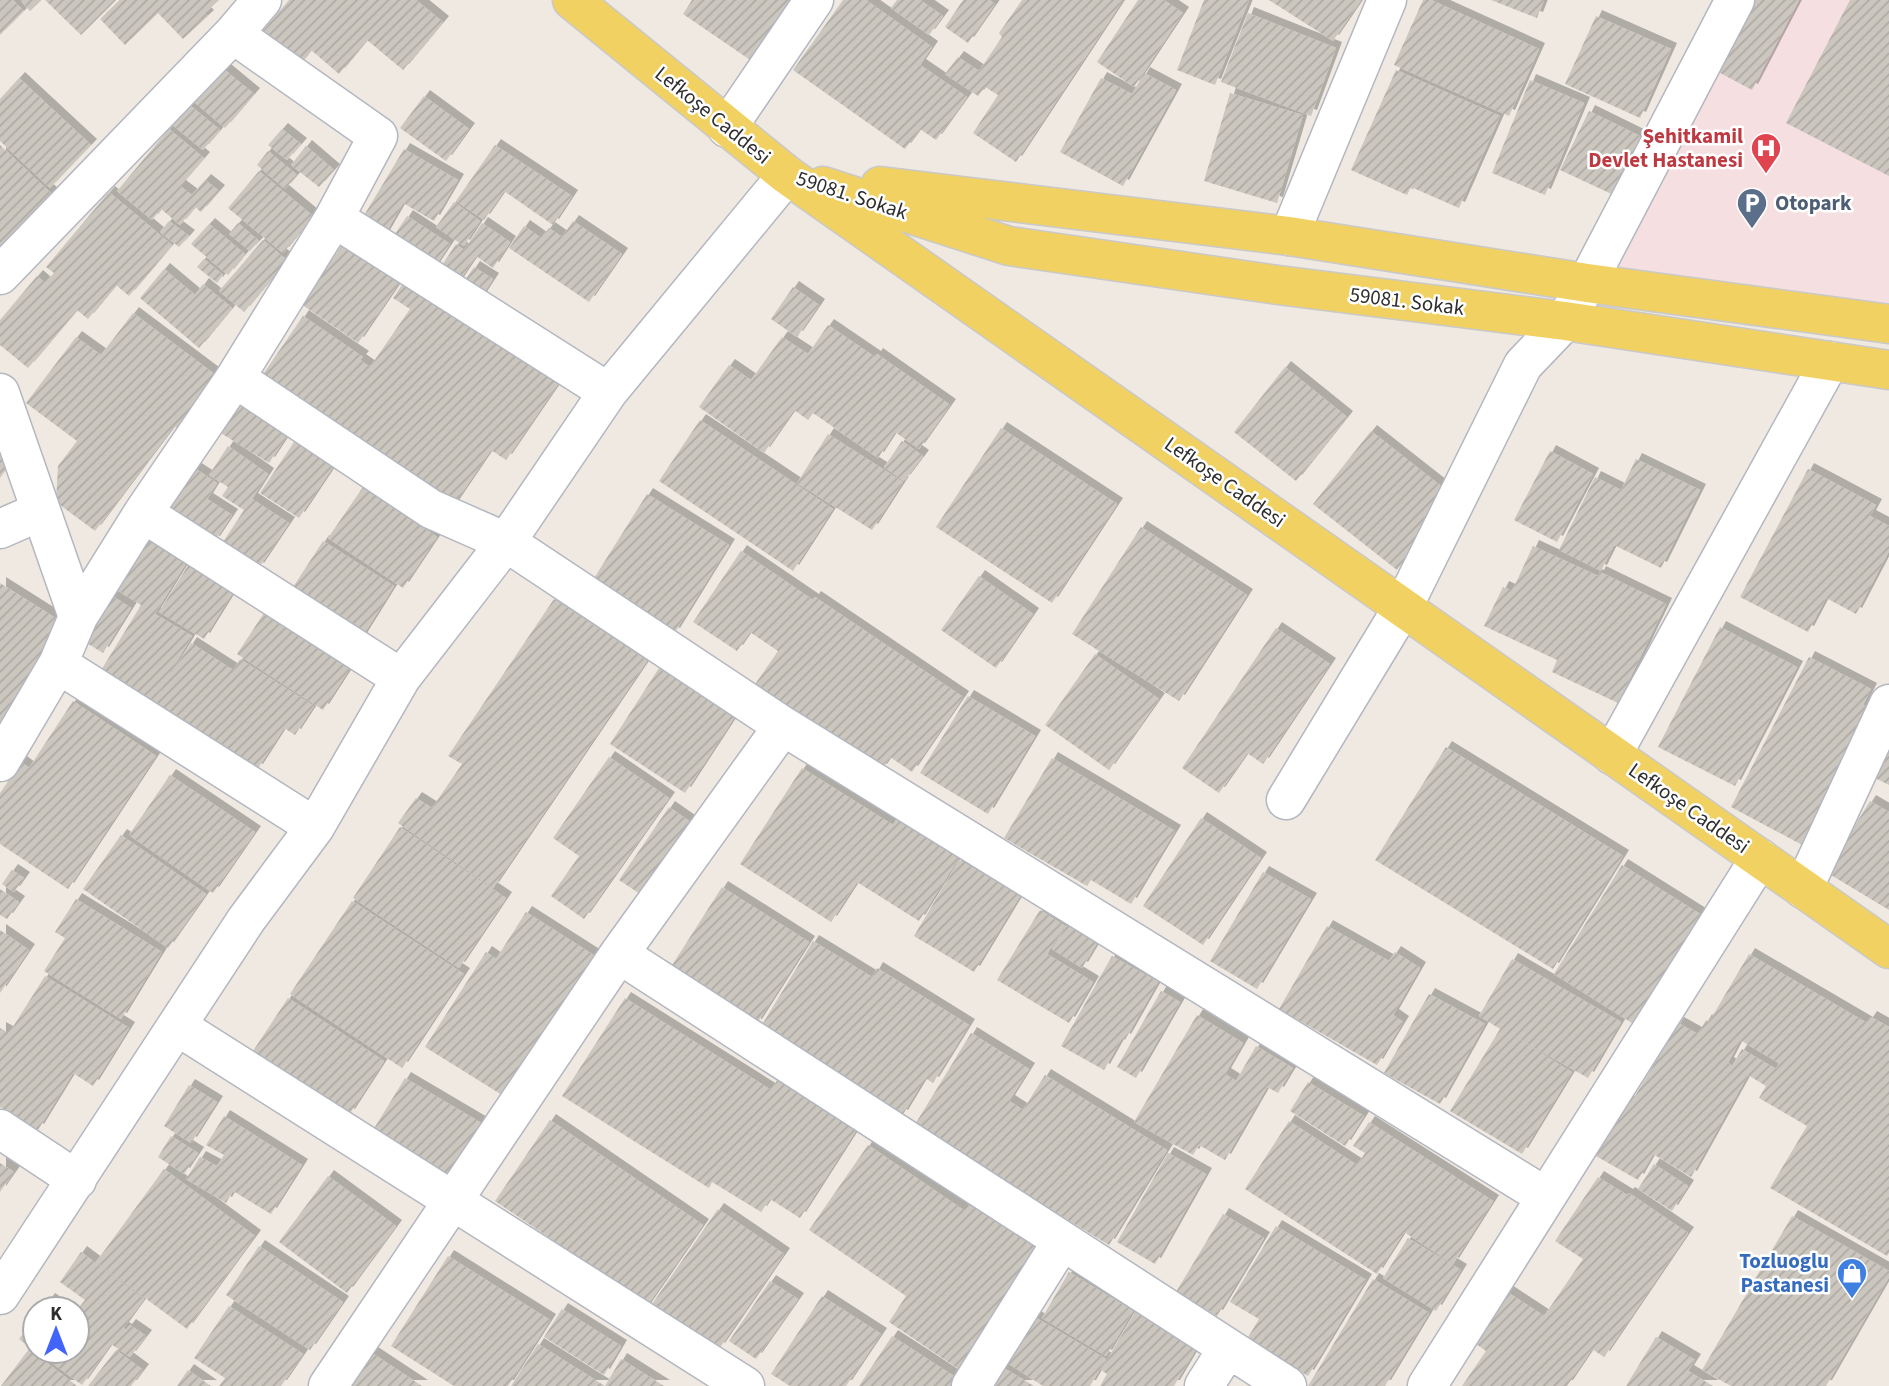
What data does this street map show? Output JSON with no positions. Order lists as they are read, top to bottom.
{
  "streets": {
    "main road": ["Lefkoşe Caddesi", "59081. Sokak"]
  },
  "crossings": [
    ["Lefkoşe Caddesi", "59081. Sokak"]
  ],
  "places": {
    "hospital": ["Şehitkamil Devlet Hastanesi"],
    "parking": ["Otopark"],
    "shop": ["Tozluoglu Pastanesi"]
  },
  "north": "top"
}
